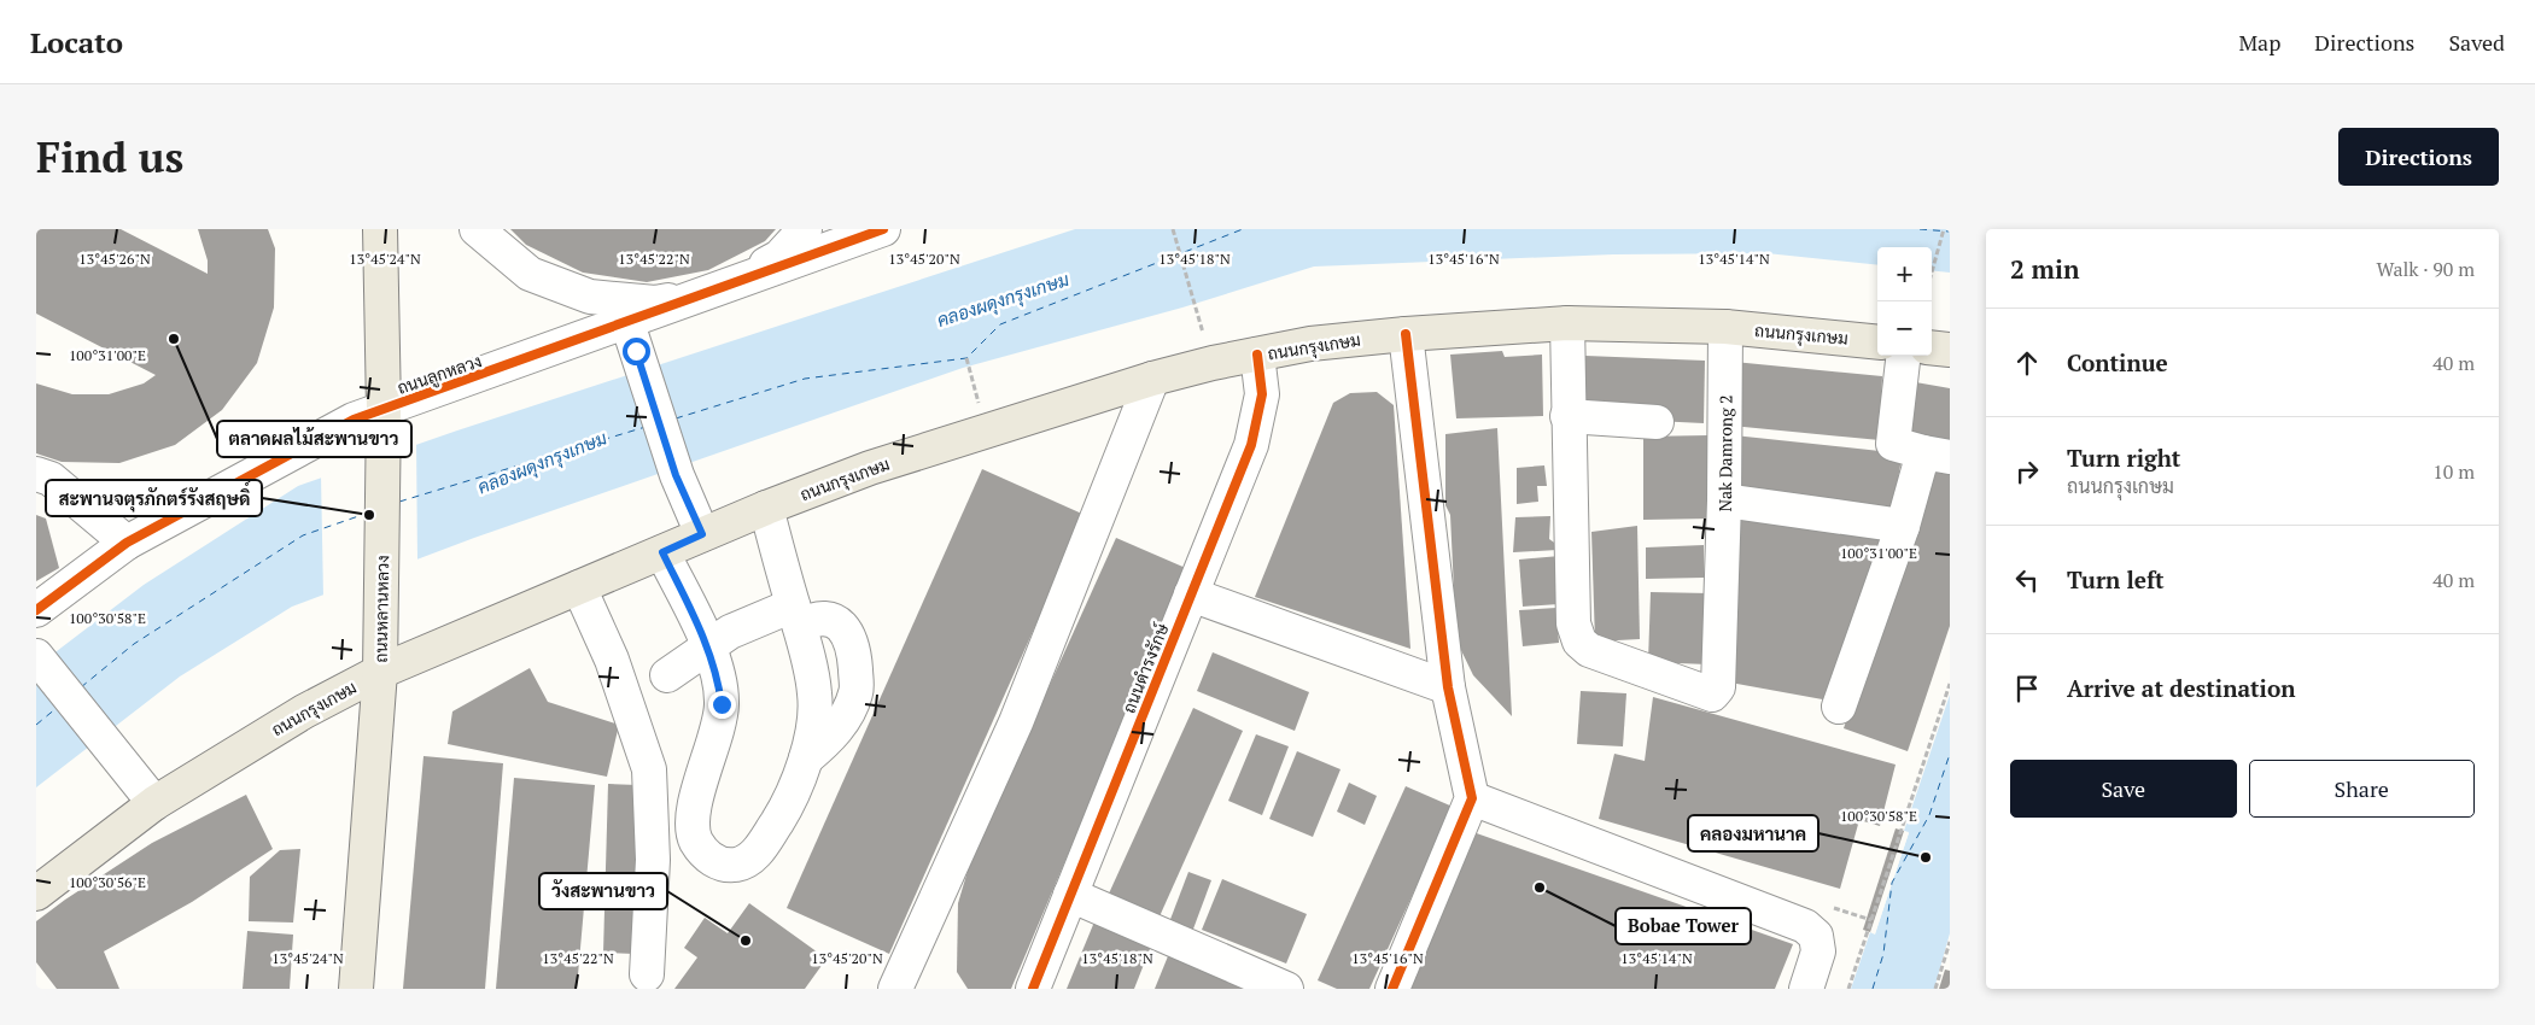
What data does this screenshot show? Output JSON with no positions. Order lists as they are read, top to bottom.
{
  "streets": {
    "main road": ["ถนนกรุงเกษม", "ถนนหลานหลวง"],
    "street": ["ถนนลูกหลวง", "Nak Damrong 2", "ถนนดำรงรักษ์"]
  },
  "crossings": [
    ["ถนนกรุงเกษม", "Nak Damrong 2"],
    ["ถนนกรุงเกษม", "ถนนหลานหลวง"],
    ["ถนนกรุงเกษม", "ถนนดำรงรักษ์"],
    ["ถนนลูกหลวง", "ถนนหลานหลวง"]
  ],
  "water": ["คลองผดุงกรุงเกษม"],
  "places": [
    "ตลาดผลไม้สะพานขาว",
    "สะพานจตุรภักตร์รังสฤษดิ์",
    "คลองมหานาค",
    "Bobae Tower",
    "วังสะพานขาว"
  ],
  "page": {
    "header": "Locato",
    "nav": ["Map", "Directions", "Saved"],
    "buttons": [
      "Directions",
      ["Save", "Share"]
    ],
    "title": "Find us",
    "heading": ["2 min", "Walk · 90 m"],
    "map_buttons": ["+", "−"],
    "list": [
      ["Continue", "40 m"],
      ["Turn right", "ถนนกรุงเกษม", "10 m"],
      ["Turn left", "40 m"],
      "Arrive at destination"
    ]
  },
  "coordinates": [
    "13°45'26\"N",
    "13°45'24\"N",
    "13°45'22\"N",
    "13°45'20\"N",
    "13°45'18\"N",
    "13°45'16\"N",
    "13°45'14\"N",
    "100°31'00\"E",
    "100°30'58\"E",
    "100°30'56\"E"
  ]
}
